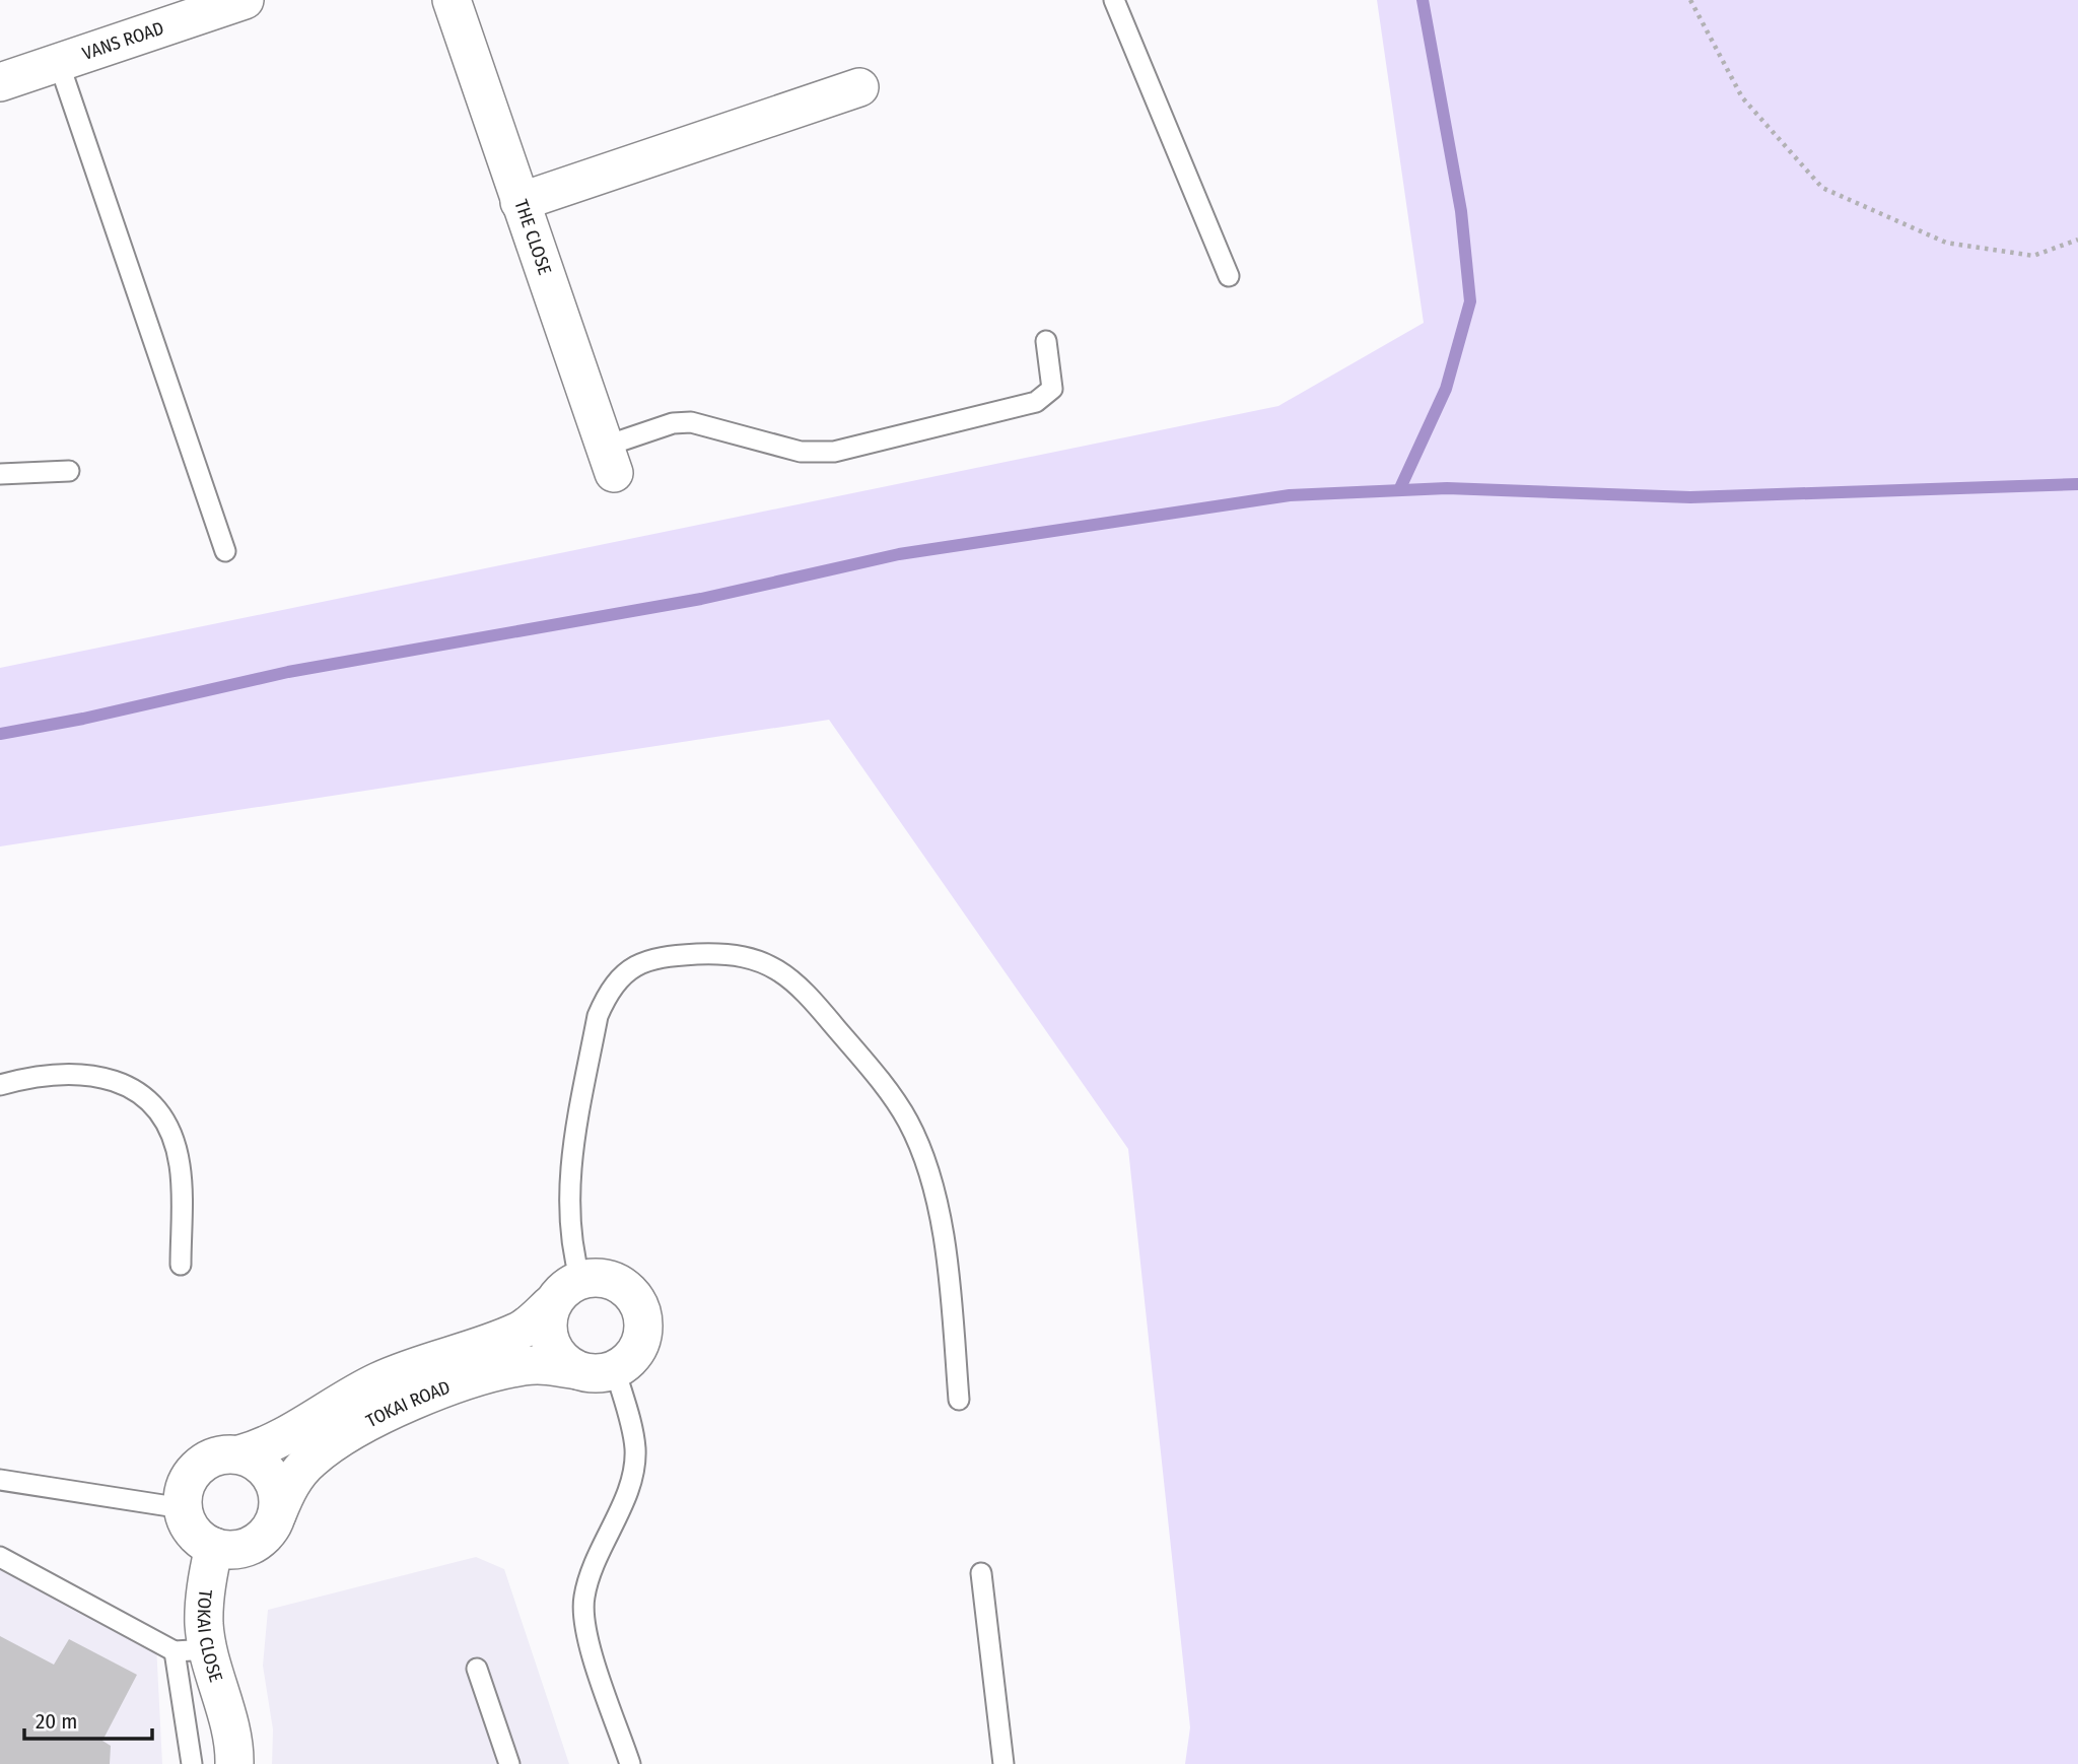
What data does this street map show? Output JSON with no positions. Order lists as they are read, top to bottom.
{
  "streets": {
    "street": [
      "VANS ROAD",
      "THE CLOSE",
      "TOKAI ROAD",
      "TOKAI CLOSE"
    ]
  },
  "crossings": [
    ["TOKAI ROAD", "TOKAI CLOSE"]
  ],
  "scale_bar": "20 m"
}
